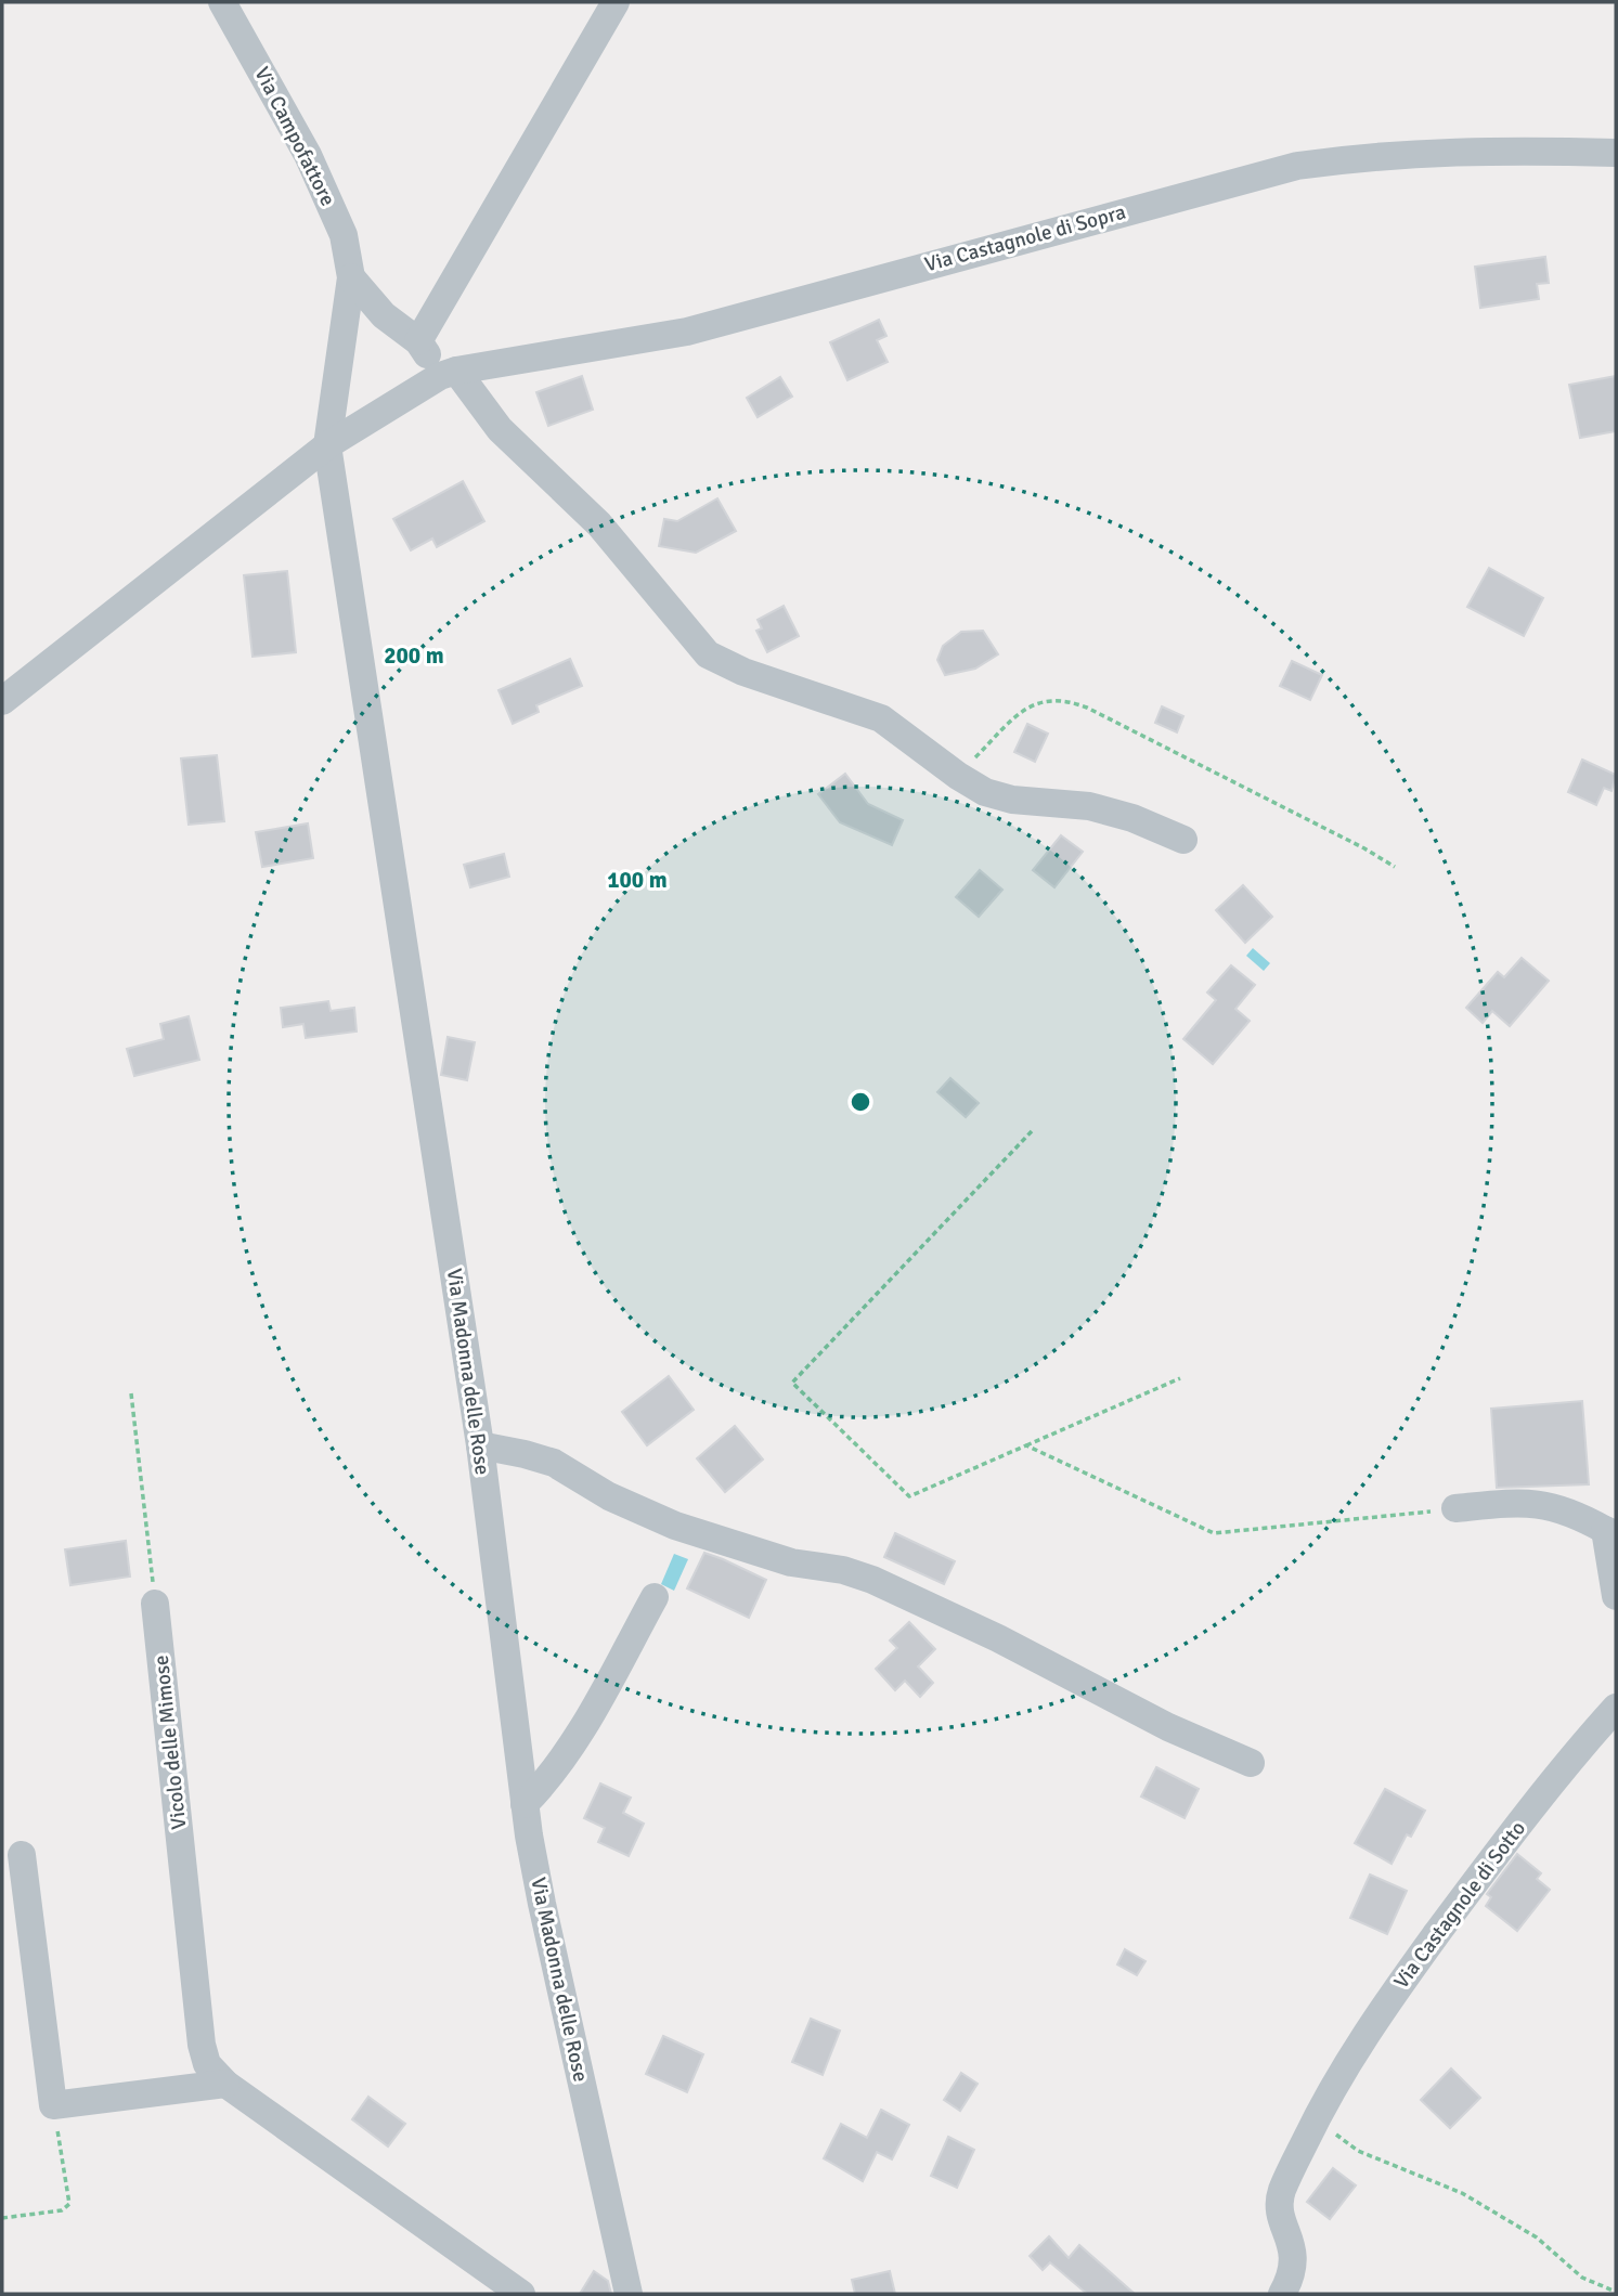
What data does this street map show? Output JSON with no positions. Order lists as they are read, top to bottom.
{
  "streets": {
    "street": [
      "Via Campofattore",
      "Via Castagnole di Sopra",
      "Via Madonna delle Rose",
      "Vicolo delle Mimose",
      "Via Castagnole di Sotto"
    ]
  },
  "crossings": [
    ["Via Campofattore", "Via Madonna delle Rose"]
  ],
  "rings": ["200 m", "100 m"]
}
